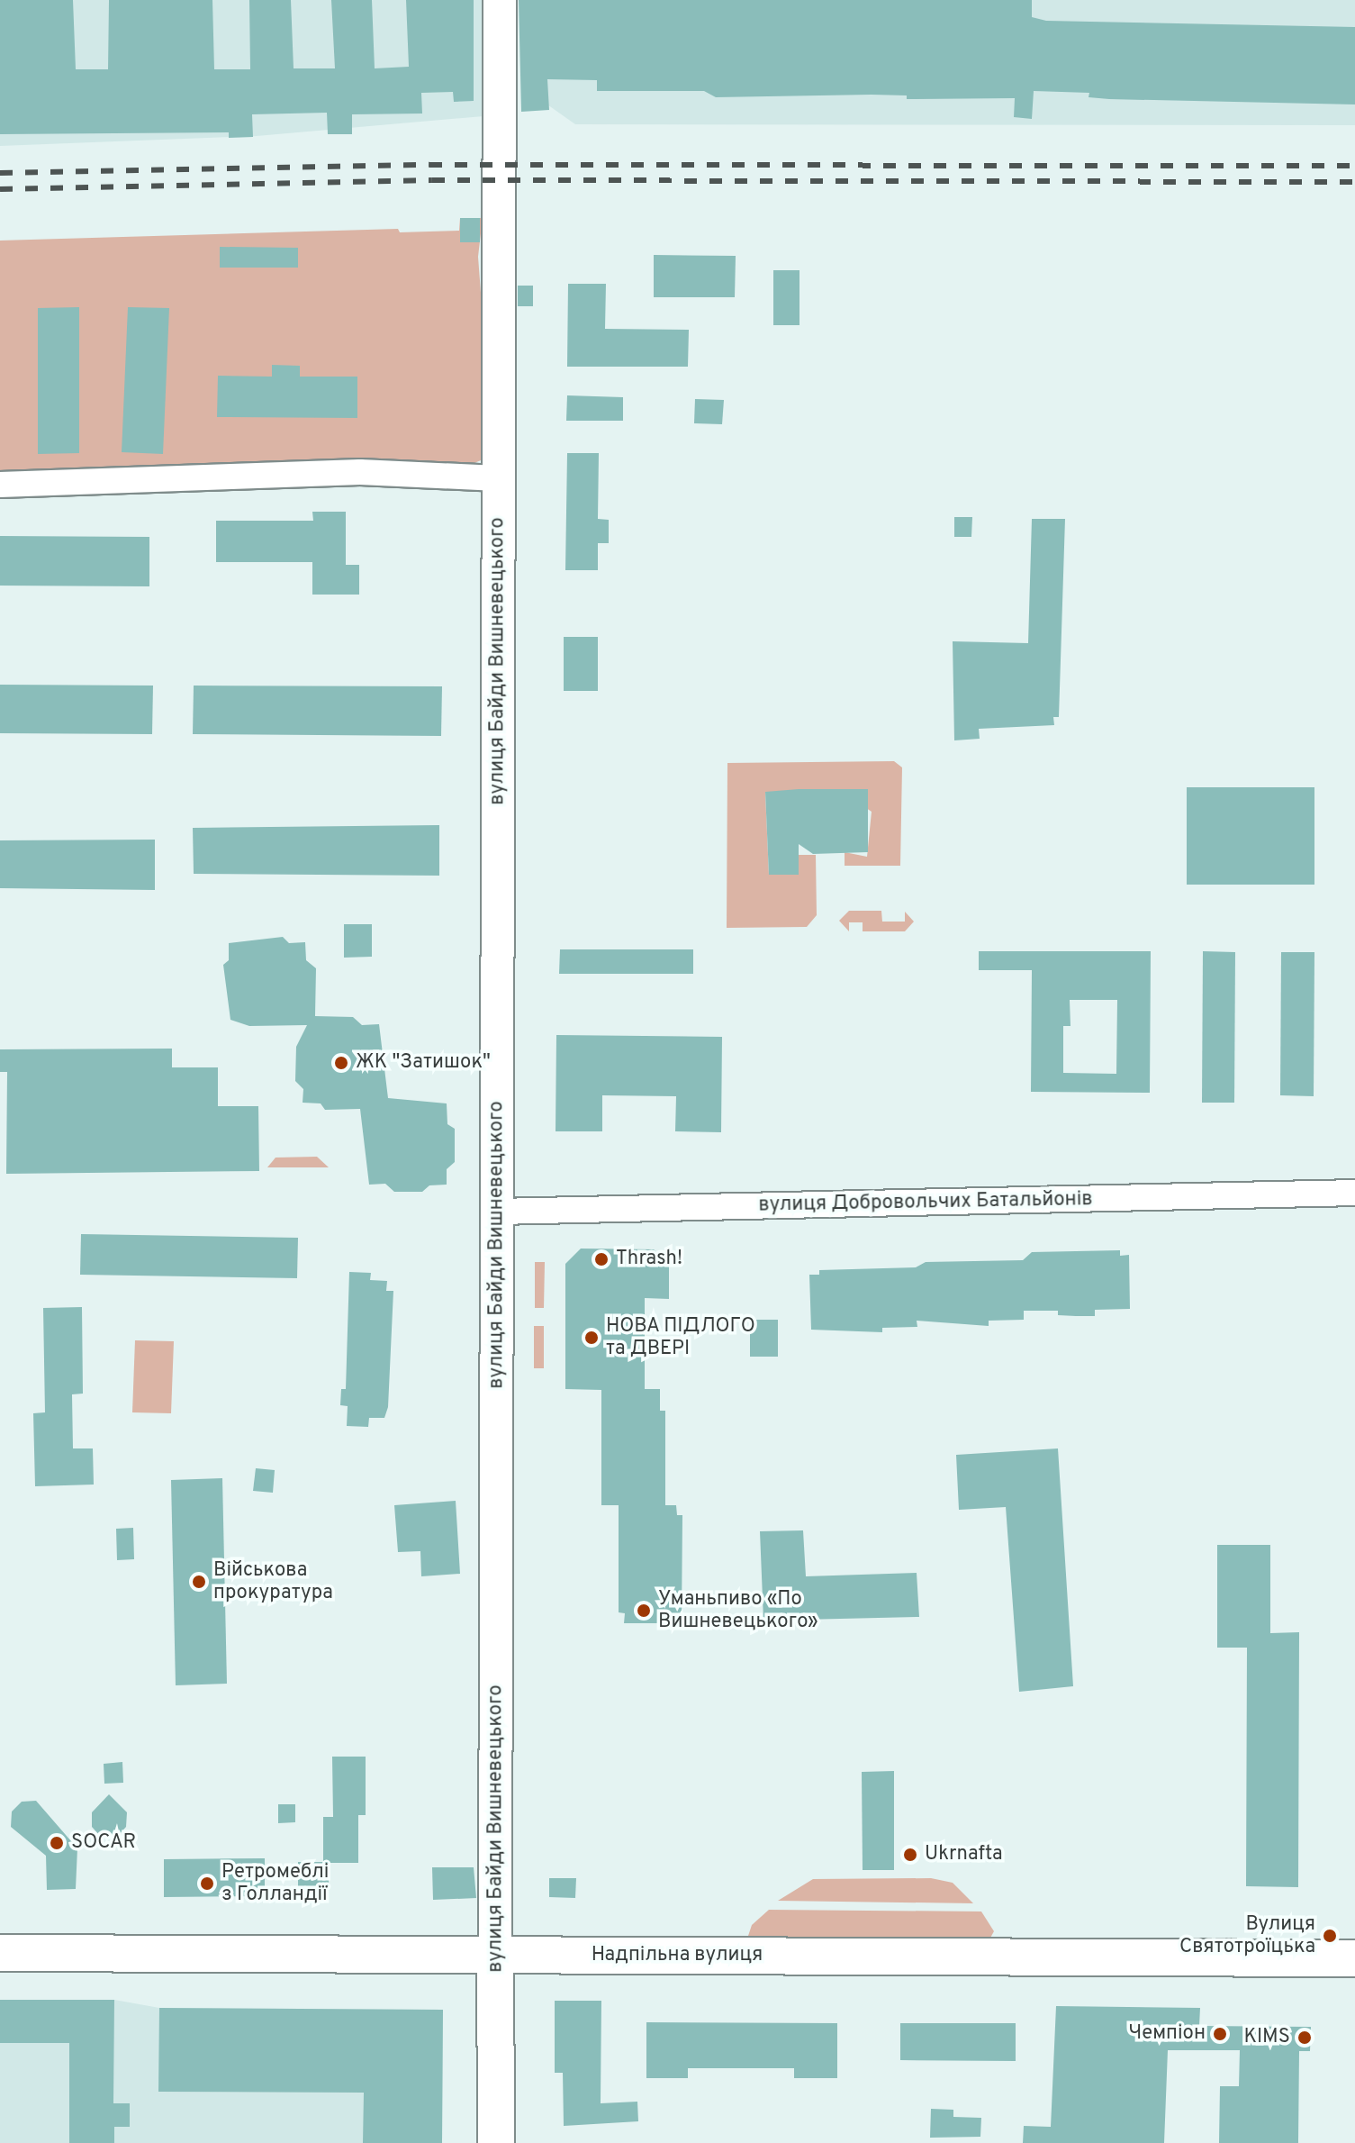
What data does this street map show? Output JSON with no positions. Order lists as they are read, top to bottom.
{
  "streets": {
    "main road": ["вулиця Байди Вишневецького", "Надпільна вулиця"],
    "street": ["вулиця Добровольчих Батальйонів"]
  },
  "crossings": [
    ["вулиця Байди Вишневецького", "вулиця Добровольчих Батальйонів"],
    ["вулиця Байди Вишневецького", "Надпільна вулиця"]
  ],
  "places": [
    "ЖК \"Затишок\"",
    "Thrash!",
    "НОВА ПІДЛОГО та ДВЕРІ",
    "Військова прокуратура",
    "Уманьпиво «По Вишневецького»",
    "SOCAR",
    "Ukrnafta",
    "Ретромеблі з Голландії",
    "Вулиця Святотроїцька",
    "Чемпіон",
    "KIMS"
  ]
}
